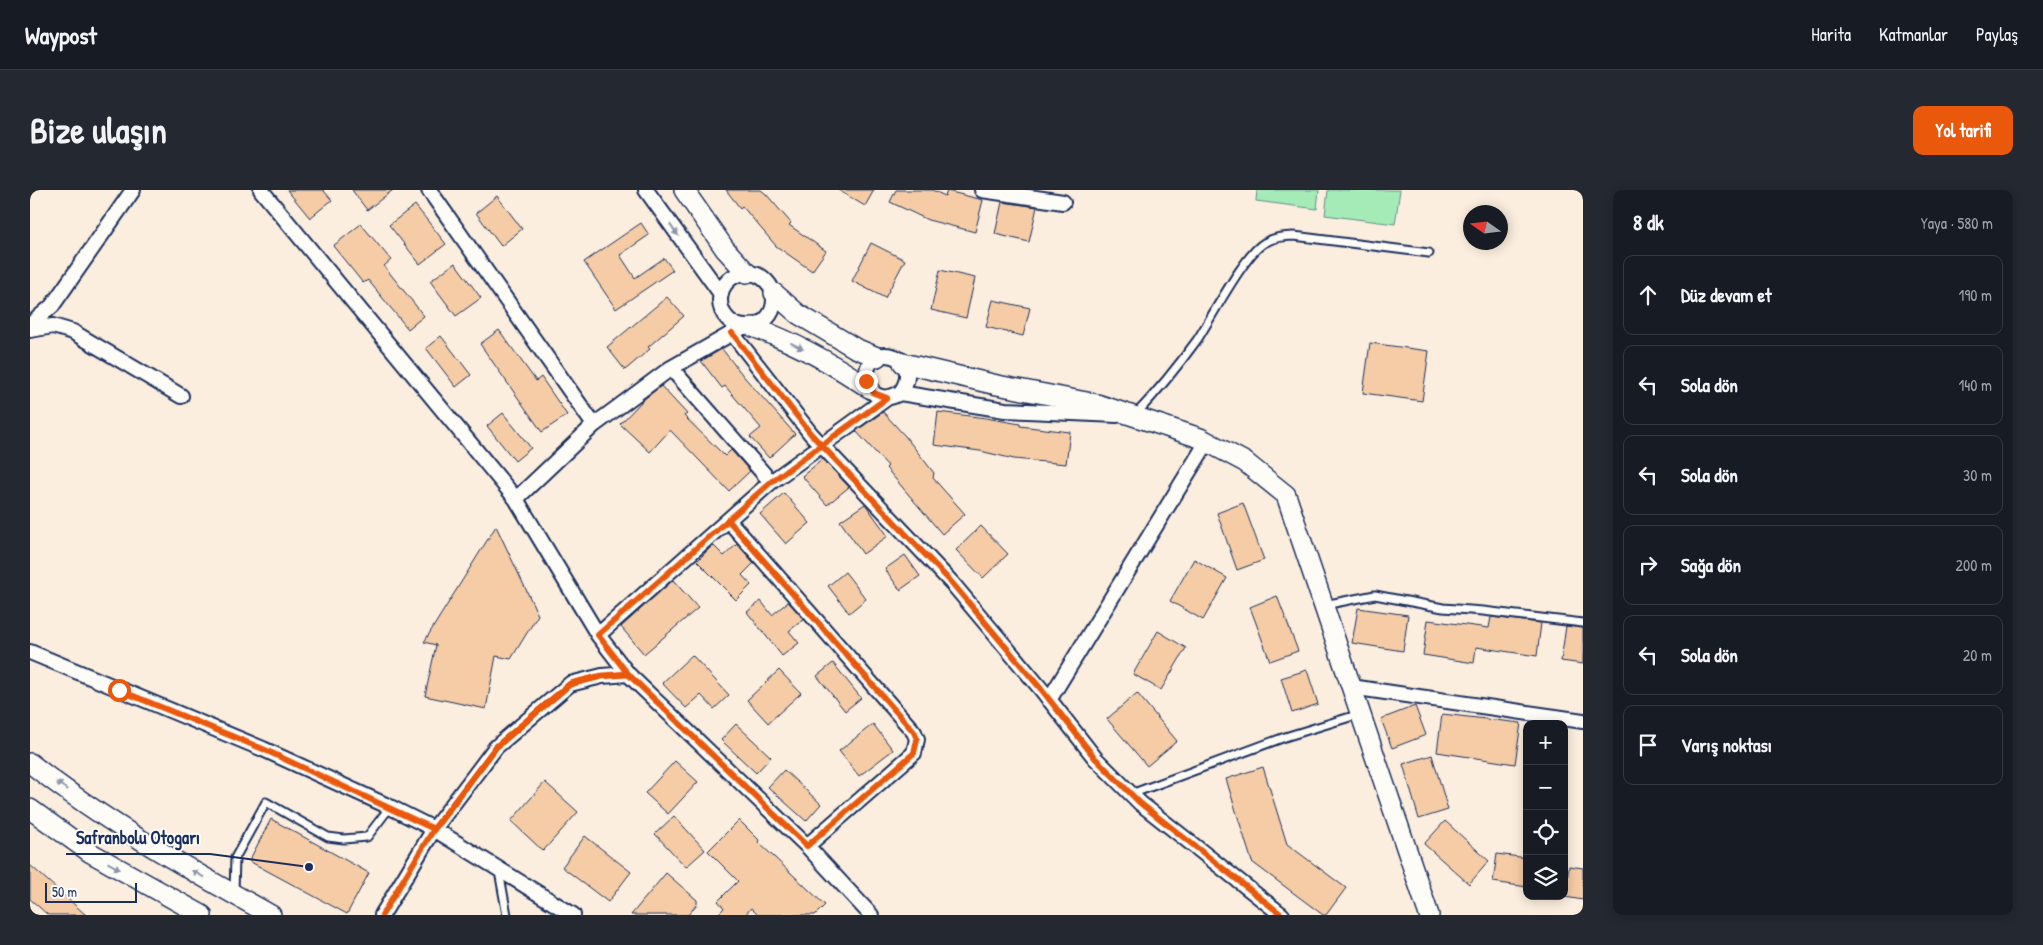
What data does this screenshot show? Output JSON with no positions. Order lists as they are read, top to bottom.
{
  "places": ["Safranbolu Otogarı"],
  "scale_bar": "50 m",
  "north": "left",
  "page": {
    "header": "Waypost",
    "nav": ["Harita", "Katmanlar", "Paylaş"],
    "buttons": "Yol tarifi",
    "title": "Bize ulaşın",
    "heading": ["8 dk", "Yaya · 580 m"],
    "list": [
      ["Düz devam et", "190 m"],
      ["Sola dön", "140 m"],
      ["Sola dön", "30 m"],
      ["Sağa dön", "200 m"],
      ["Sola dön", "20 m"],
      "Varış noktası"
    ],
    "map_buttons": ["+", "−"],
    "scale": "50 m"
  }
}
